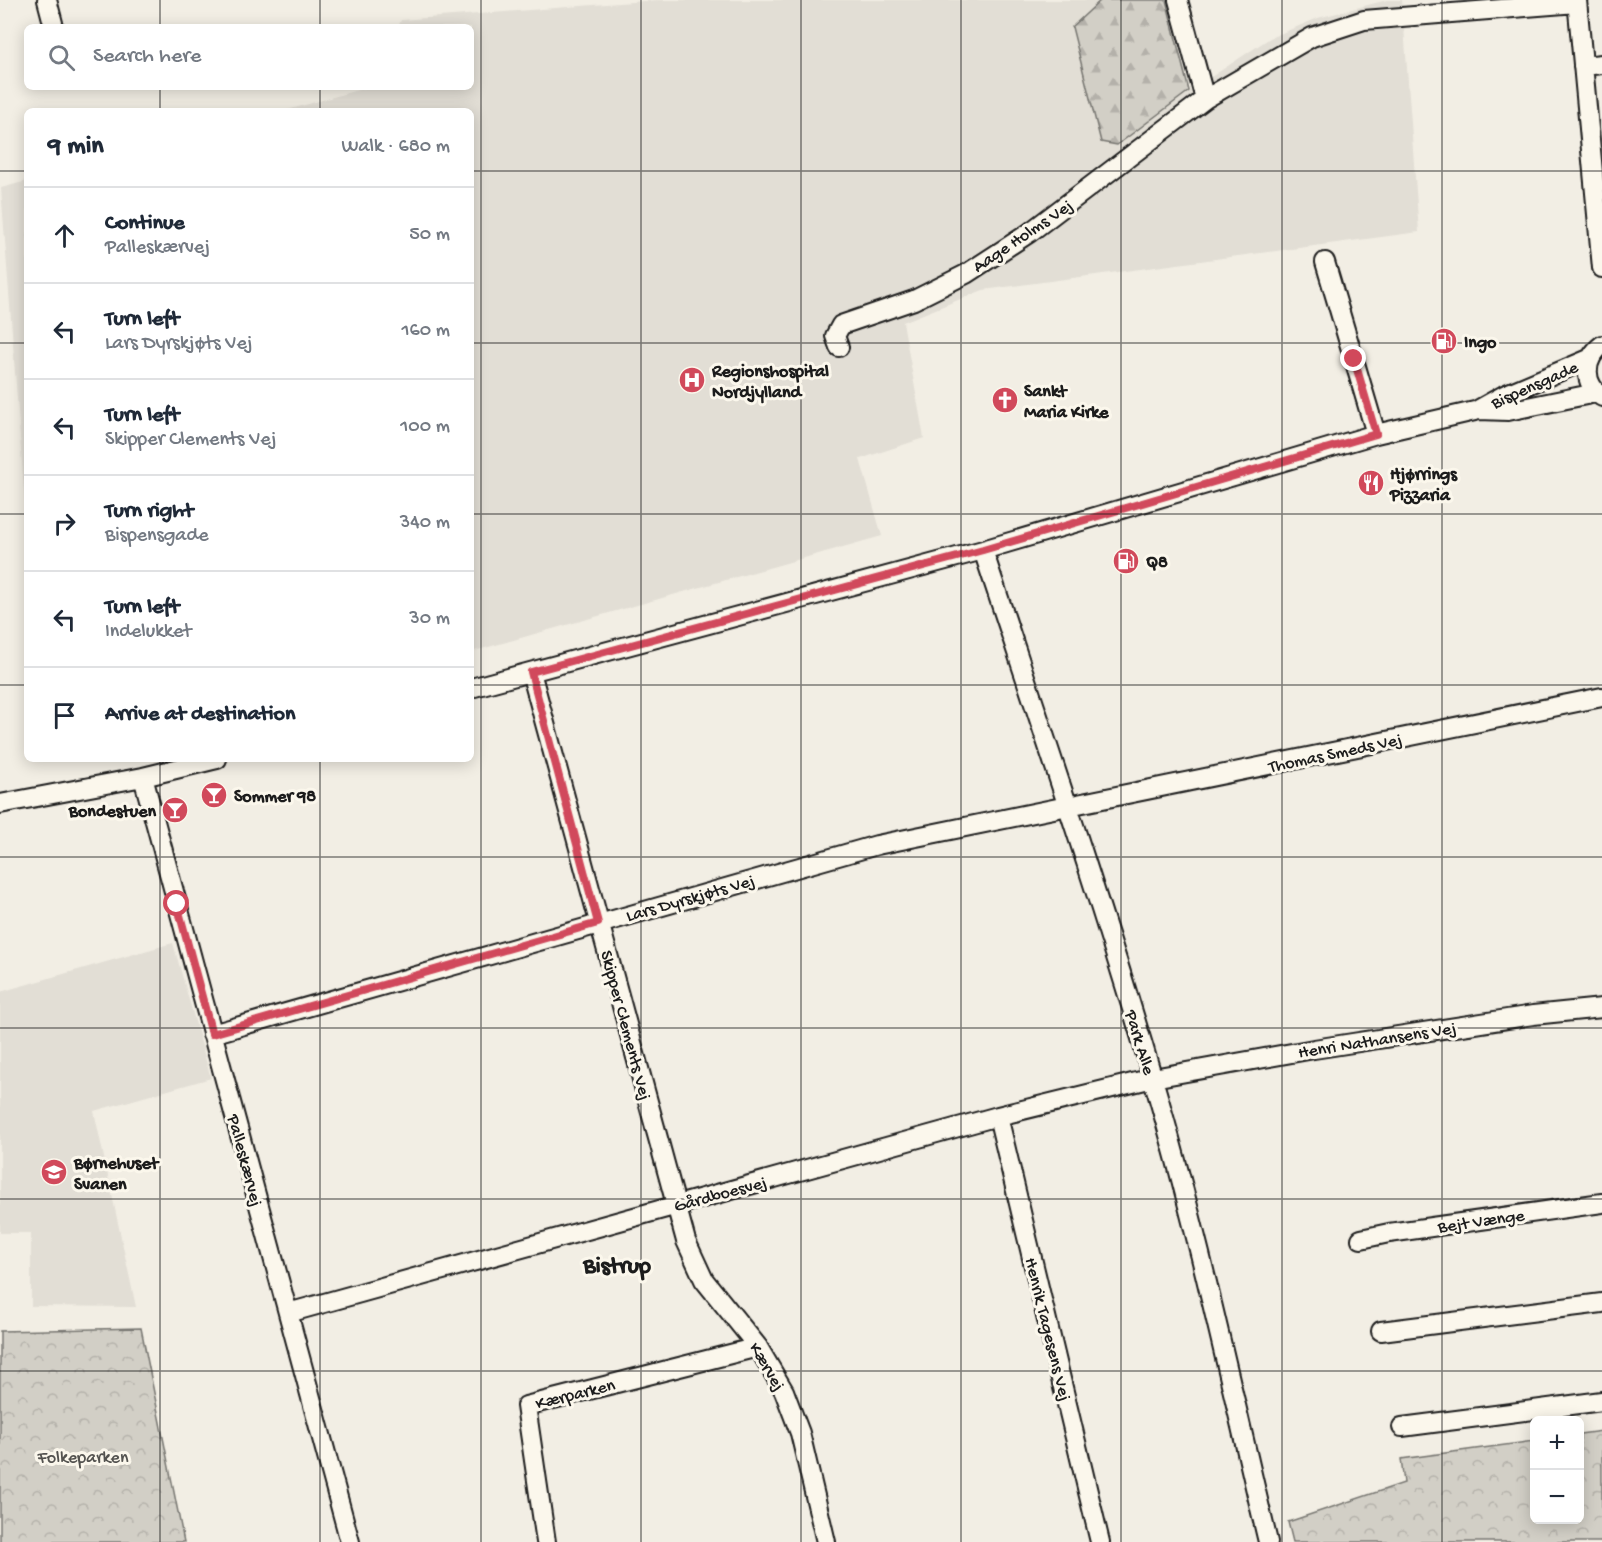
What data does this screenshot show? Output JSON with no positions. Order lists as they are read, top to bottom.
{
  "streets": {
    "street": [
      "Aage Holms Vej",
      "Bispensgade",
      "Thomas Smeds Vej",
      "Lars Dyrskjøts Vej",
      "Skipper Clements Vej",
      "Henri Nathansens Vej",
      "Park Alle",
      "Palleskærvej",
      "Gårdboesvej",
      "Bejt Vænge",
      "Henrik Tagesens Vej",
      "Kærvej",
      "Kærparken"
    ]
  },
  "crossings": [
    ["Bispensgade", "Skipper Clements Vej"],
    ["Bispensgade", "Park Alle"],
    ["Thomas Smeds Vej", "Lars Dyrskjøts Vej"],
    ["Thomas Smeds Vej", "Park Alle"],
    ["Lars Dyrskjøts Vej", "Skipper Clements Vej"],
    ["Lars Dyrskjøts Vej", "Park Alle"],
    ["Lars Dyrskjøts Vej", "Palleskærvej"],
    ["Skipper Clements Vej", "Gårdboesvej"],
    ["Skipper Clements Vej", "Kærvej"],
    ["Henri Nathansens Vej", "Park Alle"],
    ["Henri Nathansens Vej", "Gårdboesvej"],
    ["Park Alle", "Gårdboesvej"],
    ["Palleskærvej", "Gårdboesvej"],
    ["Gårdboesvej", "Henrik Tagesens Vej"],
    ["Gårdboesvej", "Kærvej"],
    ["Kærvej", "Kærparken"]
  ],
  "districts": ["Bistrup"],
  "parks": ["Folkeparken"],
  "places": {
    "fuel station": ["Ingo", "Q8"],
    "hospital": ["Regionshospital Nordjylland"],
    "church": ["Sankt Maria Kirke"],
    "restaurant": ["Hjørrings Pizzaria"],
    "bar": ["Sommer 98", "Bondestuen"],
    "school or university": ["Børnehuset Svanen"]
  },
  "page": {
    "search": "Search here",
    "heading": ["9 min", "Walk · 680 m"],
    "list": [
      ["Continue", "Palleskærvej", "50 m"],
      ["Turn left", "Lars Dyrskjøts Vej", "160 m"],
      ["Turn left", "Skipper Clements Vej", "100 m"],
      ["Turn right", "Bispensgade", "340 m"],
      ["Turn left", "Indelukket", "30 m"],
      "Arrive at destination"
    ],
    "map_buttons": ["+", "−"]
  }
}
